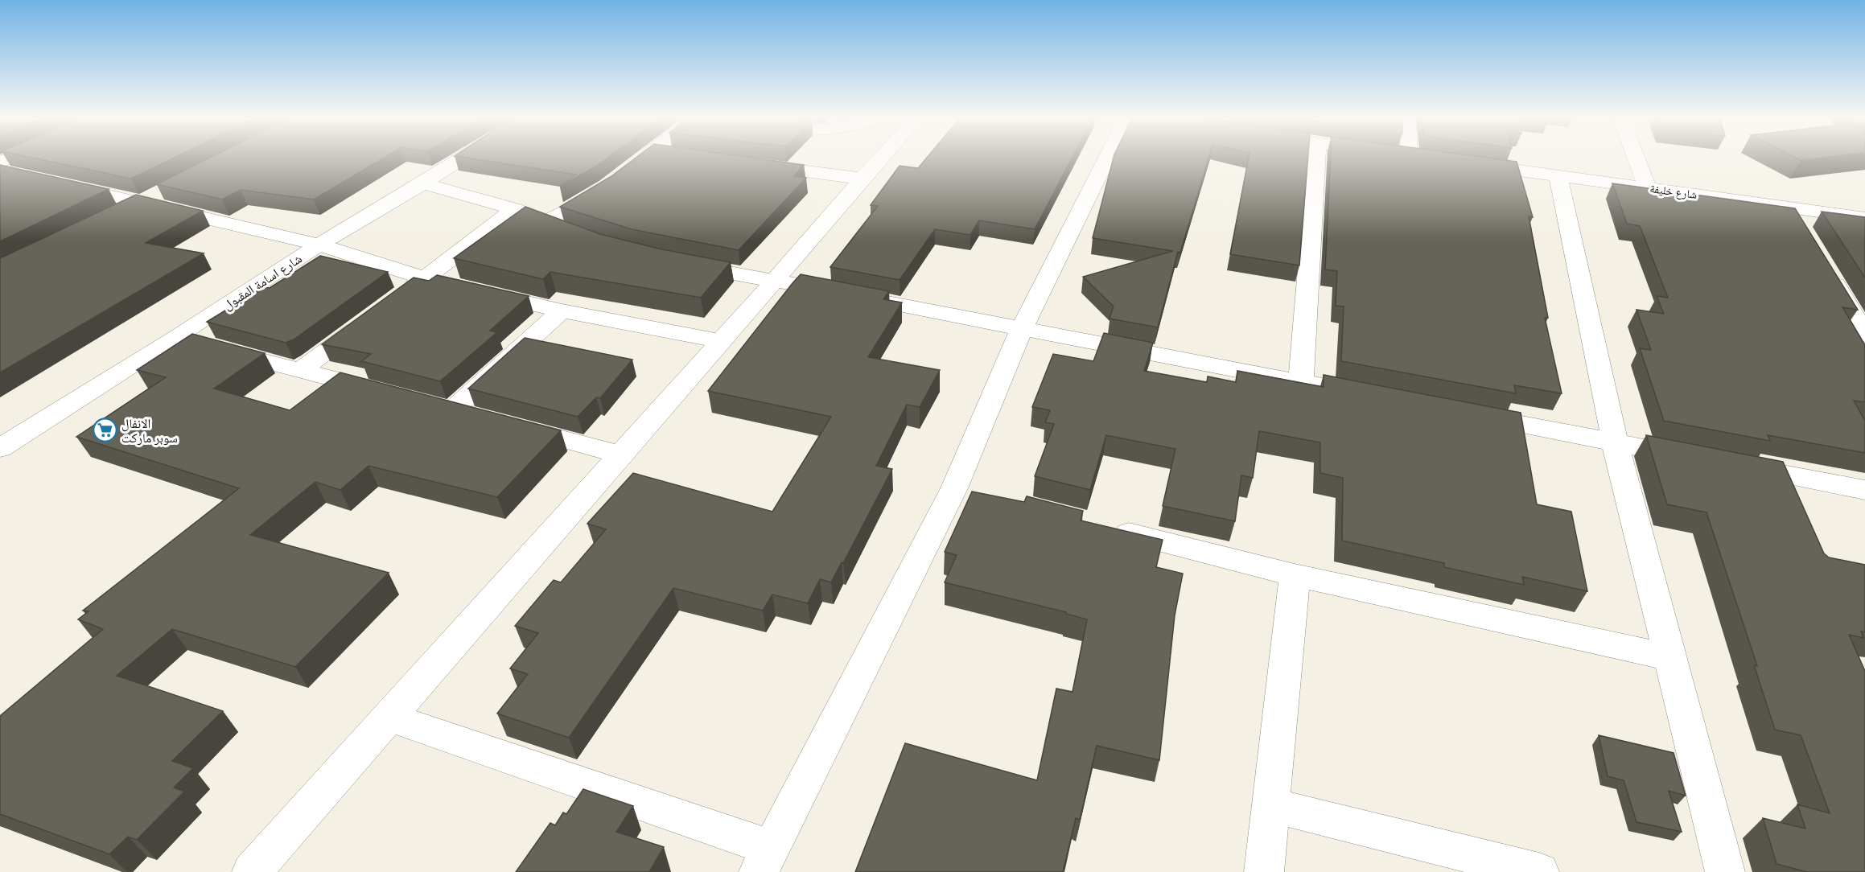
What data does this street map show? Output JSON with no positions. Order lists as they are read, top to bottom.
{
  "streets": {
    "street": ["شارع خليفة", "شارع اسامة المقبول"]
  },
  "places": {
    "supermarket": ["الانفال سوبر ماركت"]
  }
}
